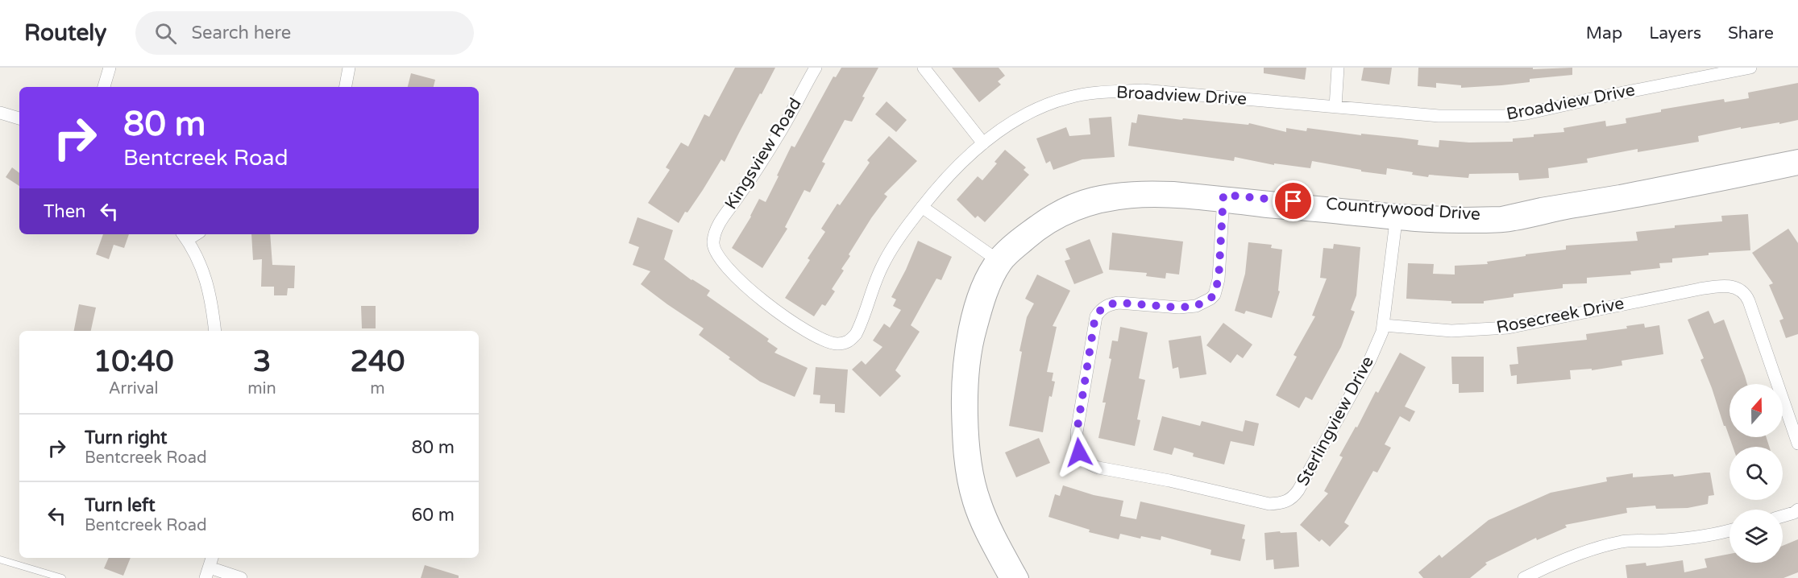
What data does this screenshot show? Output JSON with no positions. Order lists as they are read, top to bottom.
{
  "streets": {
    "street": [
      "Broadview Drive",
      "Kingsview Road",
      "Countrywood Drive",
      "Rosecreek Drive",
      "Sterlingview Drive"
    ]
  },
  "crossings": [
    ["Broadview Drive", "Kingsview Road"],
    ["Countrywood Drive", "Sterlingview Drive"],
    ["Rosecreek Drive", "Sterlingview Drive"]
  ],
  "north": "top",
  "page": {
    "header": "Routely",
    "search": "Search here",
    "nav": ["Map", "Layers", "Share"],
    "turn": ["80 m", "Bentcreek Road"],
    "then": "Then",
    "eta": [
      "10:40",
      "Arrival",
      "3",
      "min",
      "240",
      "m"
    ],
    "list": [
      {
        "name": "Turn right",
        "note": "Bentcreek Road",
        "value": "80 m"
      },
      {
        "name": "Turn left",
        "note": "Bentcreek Road",
        "value": "60 m"
      }
    ]
  }
}
